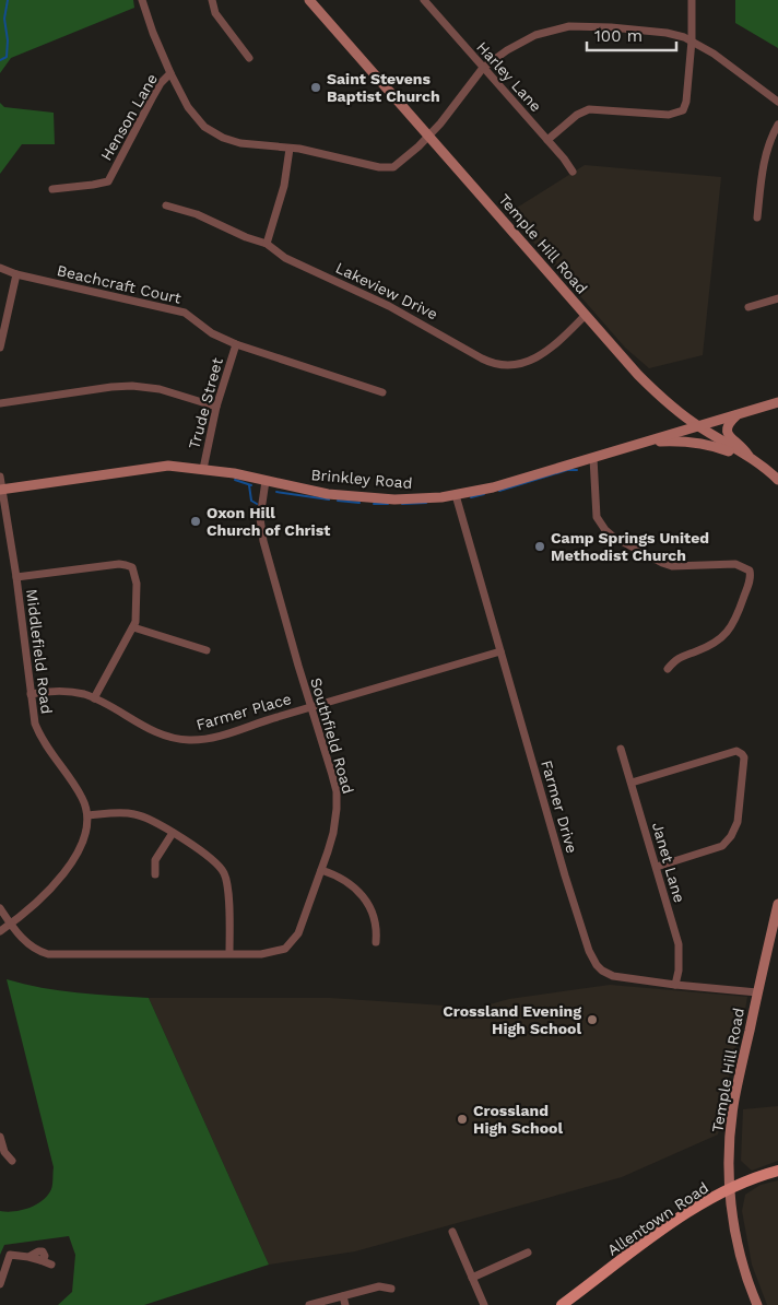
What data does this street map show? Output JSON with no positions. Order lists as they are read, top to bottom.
{
  "streets": {
    "main road": ["Temple Hill Road", "Brinkley Road", "Allentown Road"],
    "street": [
      "Harley Lane",
      "Henson Lane",
      "Beachcraft Court",
      "Lakeview Drive",
      "Trude Street",
      "Middlefield Road",
      "Farmer Place",
      "Southfield Road",
      "Farmer Drive",
      "Janet Lane"
    ]
  },
  "crossings": [
    ["Temple Hill Road", "Lakeview Drive"],
    ["Temple Hill Road", "Brinkley Road"],
    ["Temple Hill Road", "Farmer Drive"],
    ["Temple Hill Road", "Allentown Road"],
    ["Beachcraft Court", "Trude Street"],
    ["Trude Street", "Brinkley Road"],
    ["Brinkley Road", "Middlefield Road"],
    ["Brinkley Road", "Southfield Road"],
    ["Brinkley Road", "Farmer Drive"],
    ["Middlefield Road", "Farmer Place"],
    ["Farmer Place", "Southfield Road"],
    ["Farmer Place", "Farmer Drive"],
    ["Farmer Drive", "Janet Lane"]
  ],
  "places": [
    "Saint Stevens Baptist Church",
    "Oxon Hill Church of Christ",
    "Camp Springs United Methodist Church",
    "Crossland Evening High School",
    "Crossland High School"
  ],
  "scale_bar": "100 m"
}
